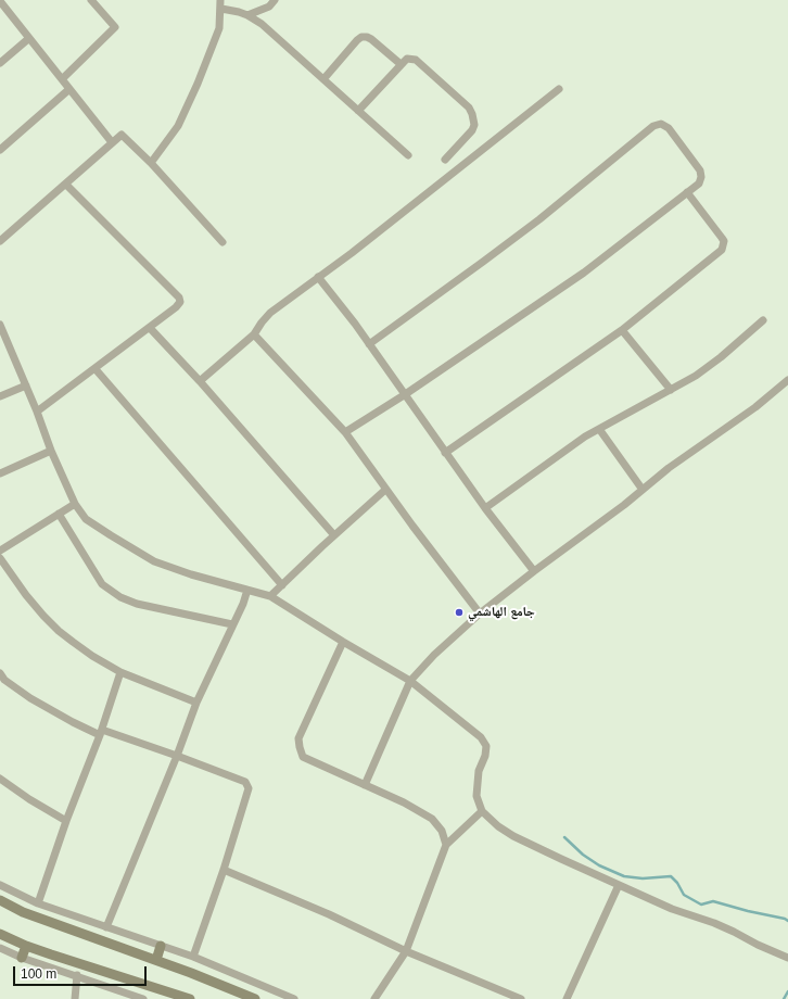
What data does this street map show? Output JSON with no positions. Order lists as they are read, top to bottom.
{
  "places": ["جامع الهاشمي"],
  "scale_bar": "100 m"
}
